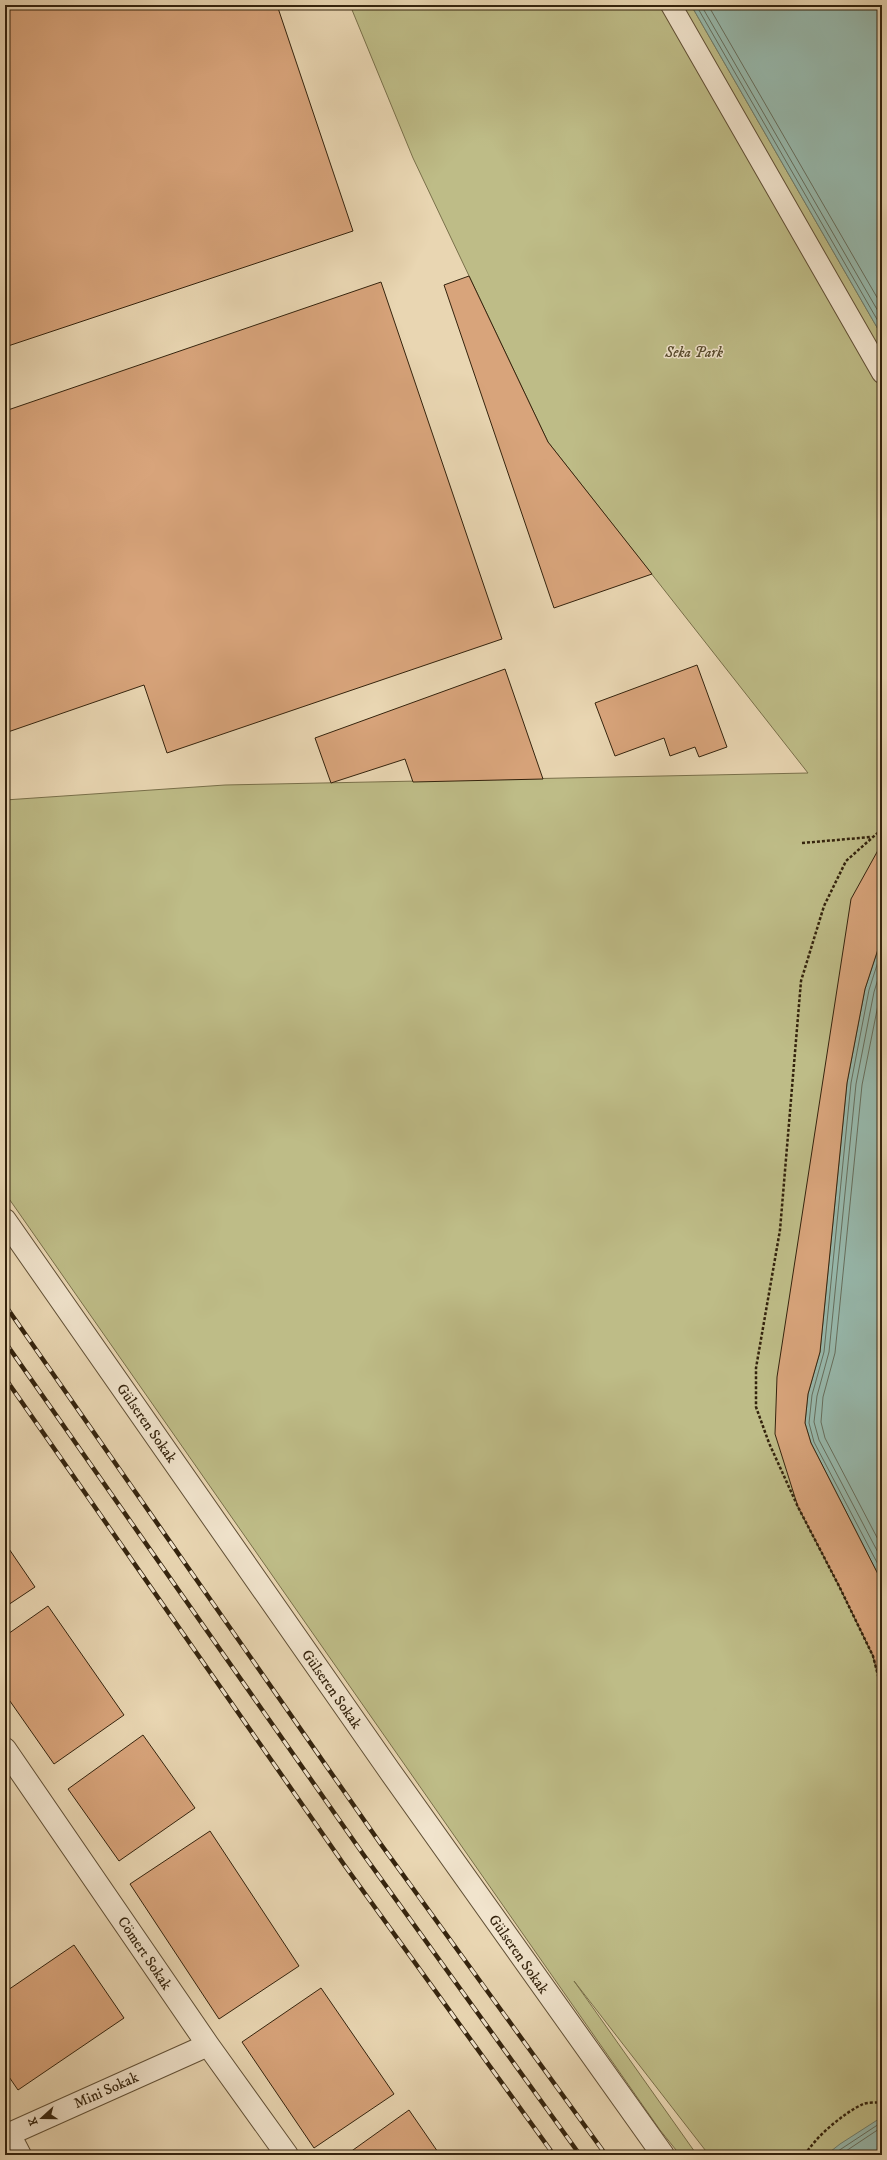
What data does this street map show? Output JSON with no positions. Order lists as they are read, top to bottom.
{
  "streets": {
    "street": ["Gülseren Sokak", "Cömert Sokak", "Mini Sokak"]
  },
  "crossings": [
    ["Cömert Sokak", "Mini Sokak"]
  ],
  "parks": ["Seka Park"],
  "north": "left"
}
